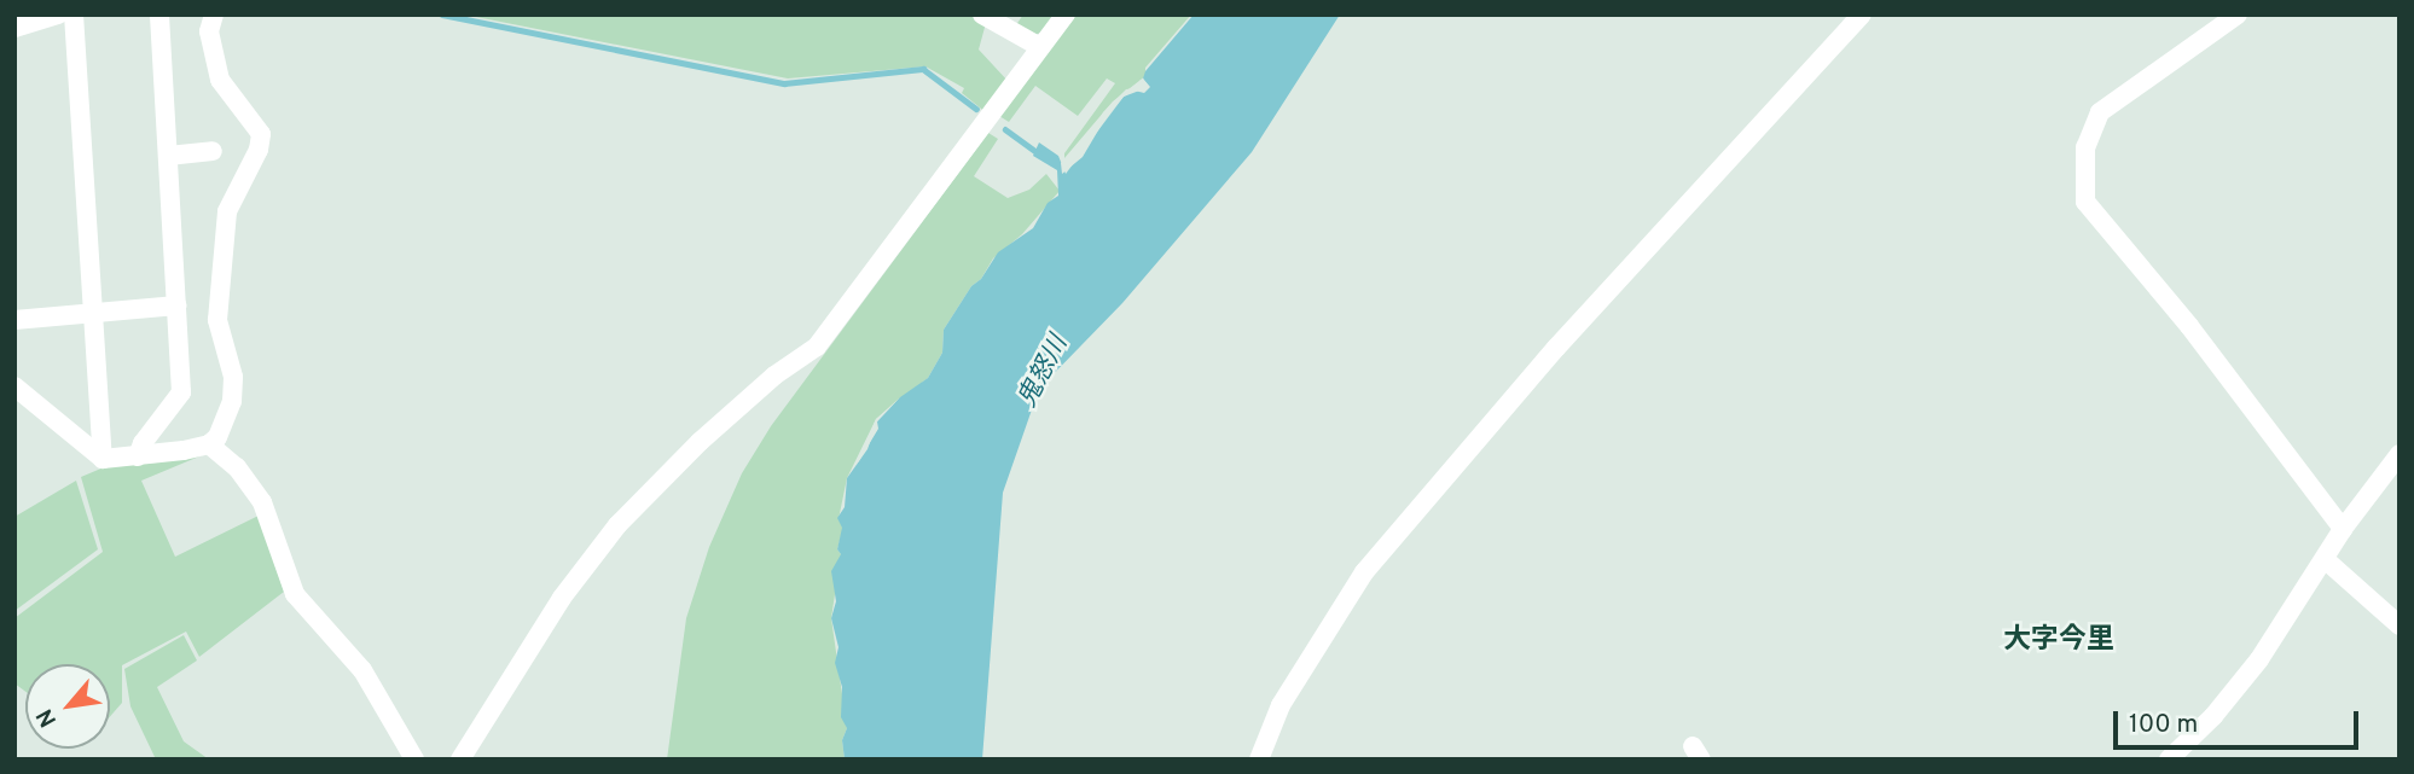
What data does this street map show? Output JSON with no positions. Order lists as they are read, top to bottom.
{
  "districts": ["大字今里"],
  "water": ["鬼怒川"],
  "scale_bar": "100 m",
  "north": "bottom left"
}
